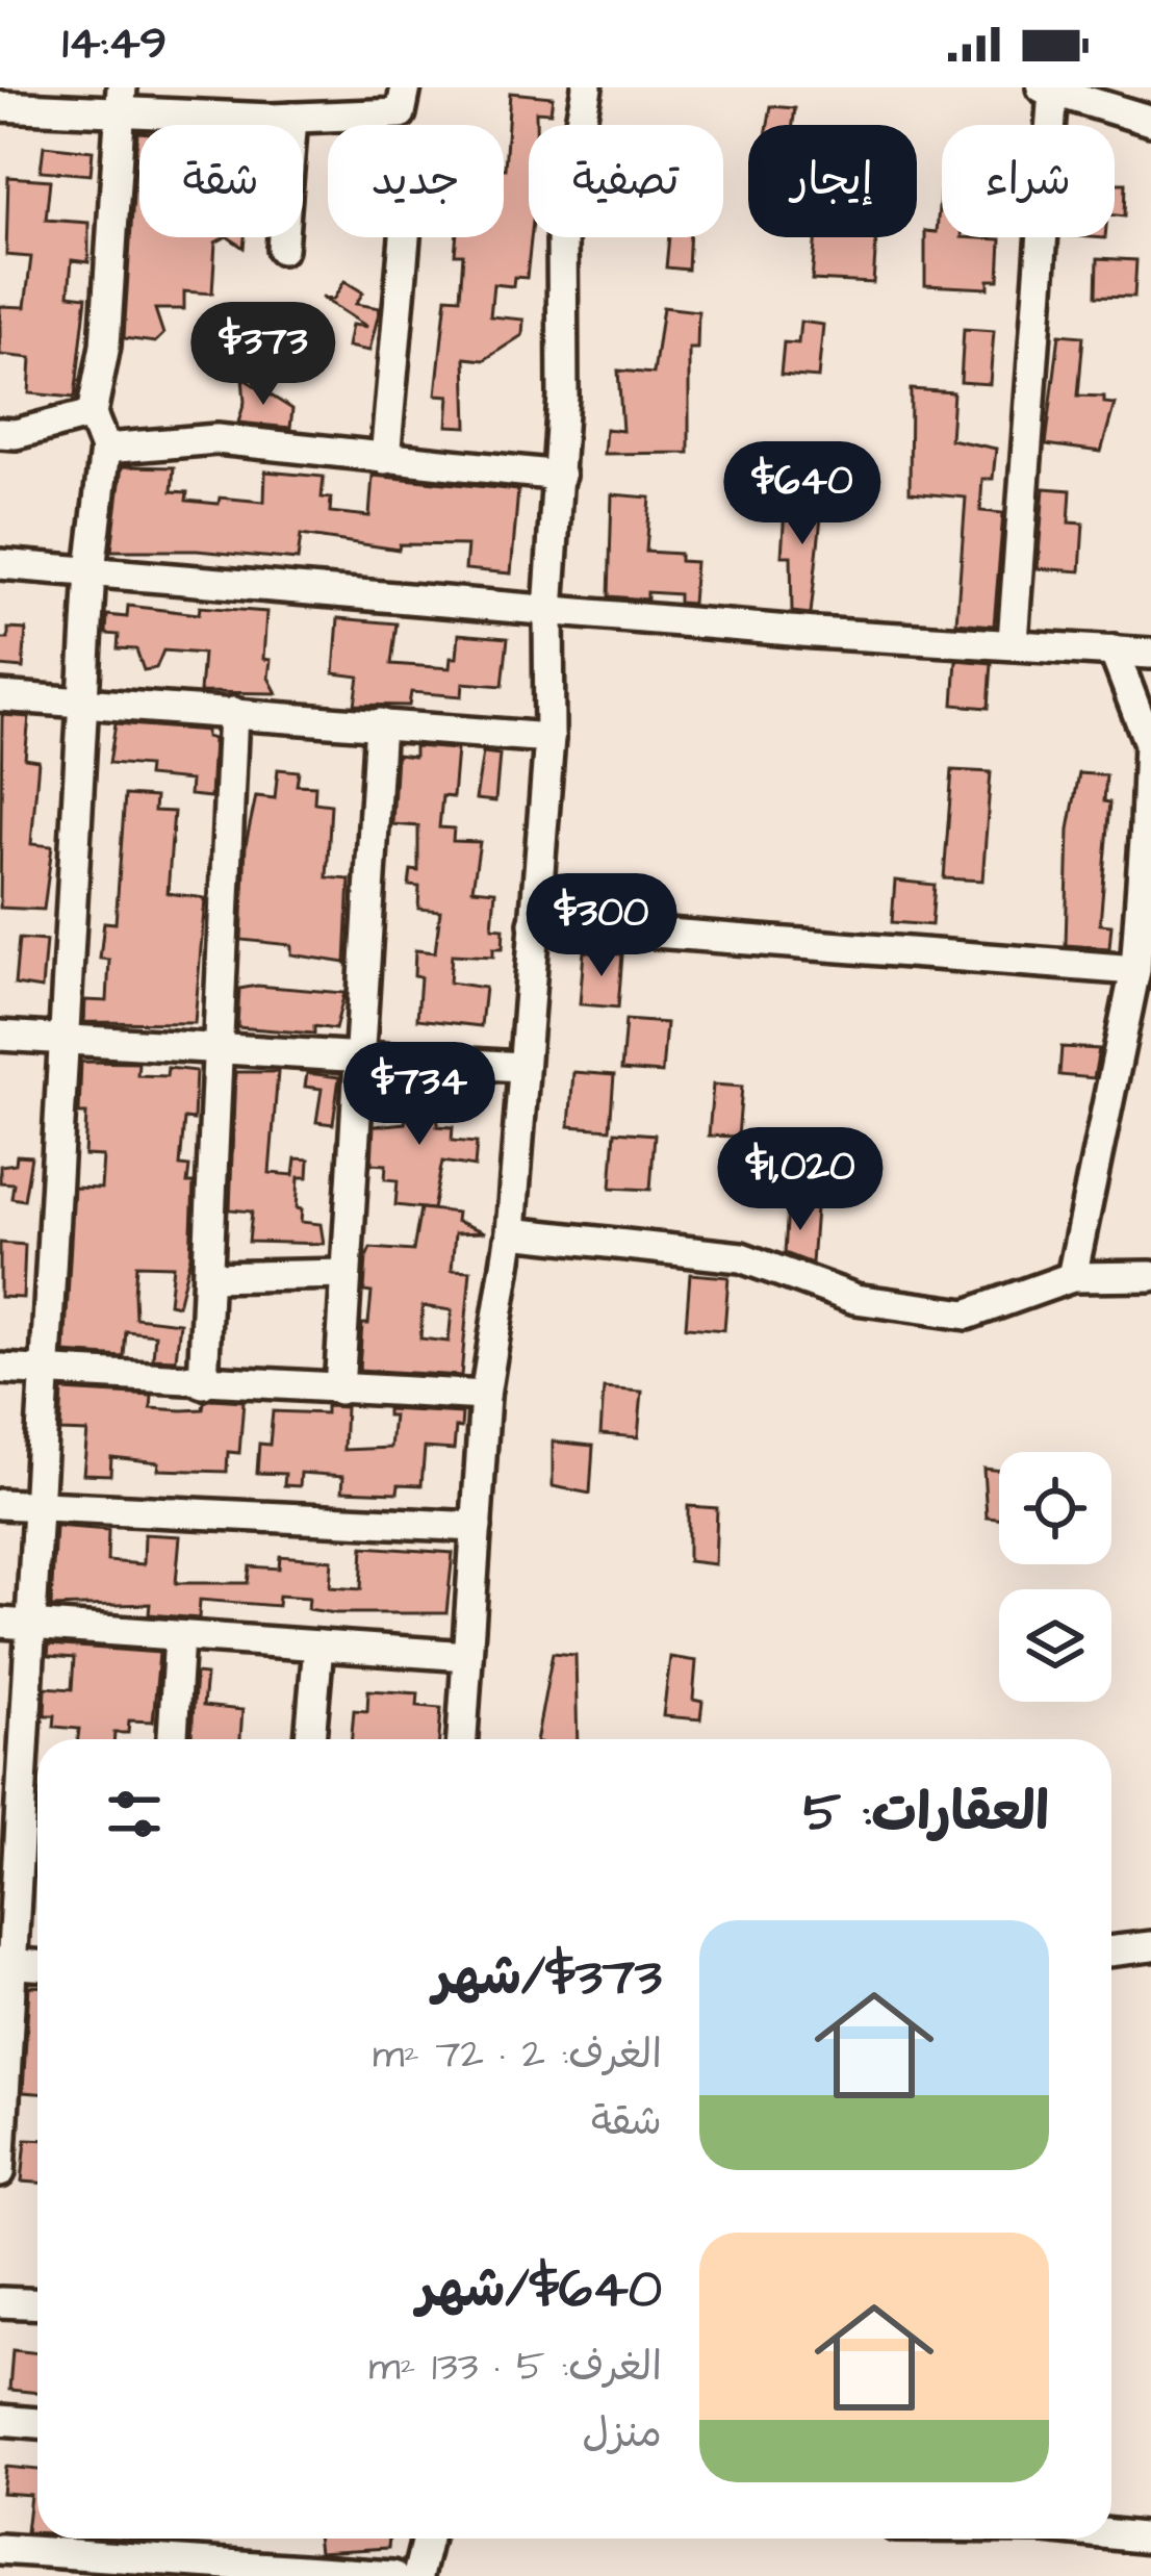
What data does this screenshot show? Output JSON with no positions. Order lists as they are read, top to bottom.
{
  "page": {
    "status": "14:49",
    "chip": [
      "شراء",
      "إيجار",
      "تصفية",
      "جديد",
      "شقة"
    ],
    "price": [
      "$373",
      "$640",
      "$300",
      "$734",
      "$1,020"
    ],
    "heading": "العقارات: 5",
    "list": [
      {
        "name": "$373/شهر",
        "note": "الغرف: 2 · 72 m² · شقة"
      },
      {
        "name": "$640/شهر",
        "note": "الغرف: 5 · 133 m² · منزل"
      }
    ]
  }
}
